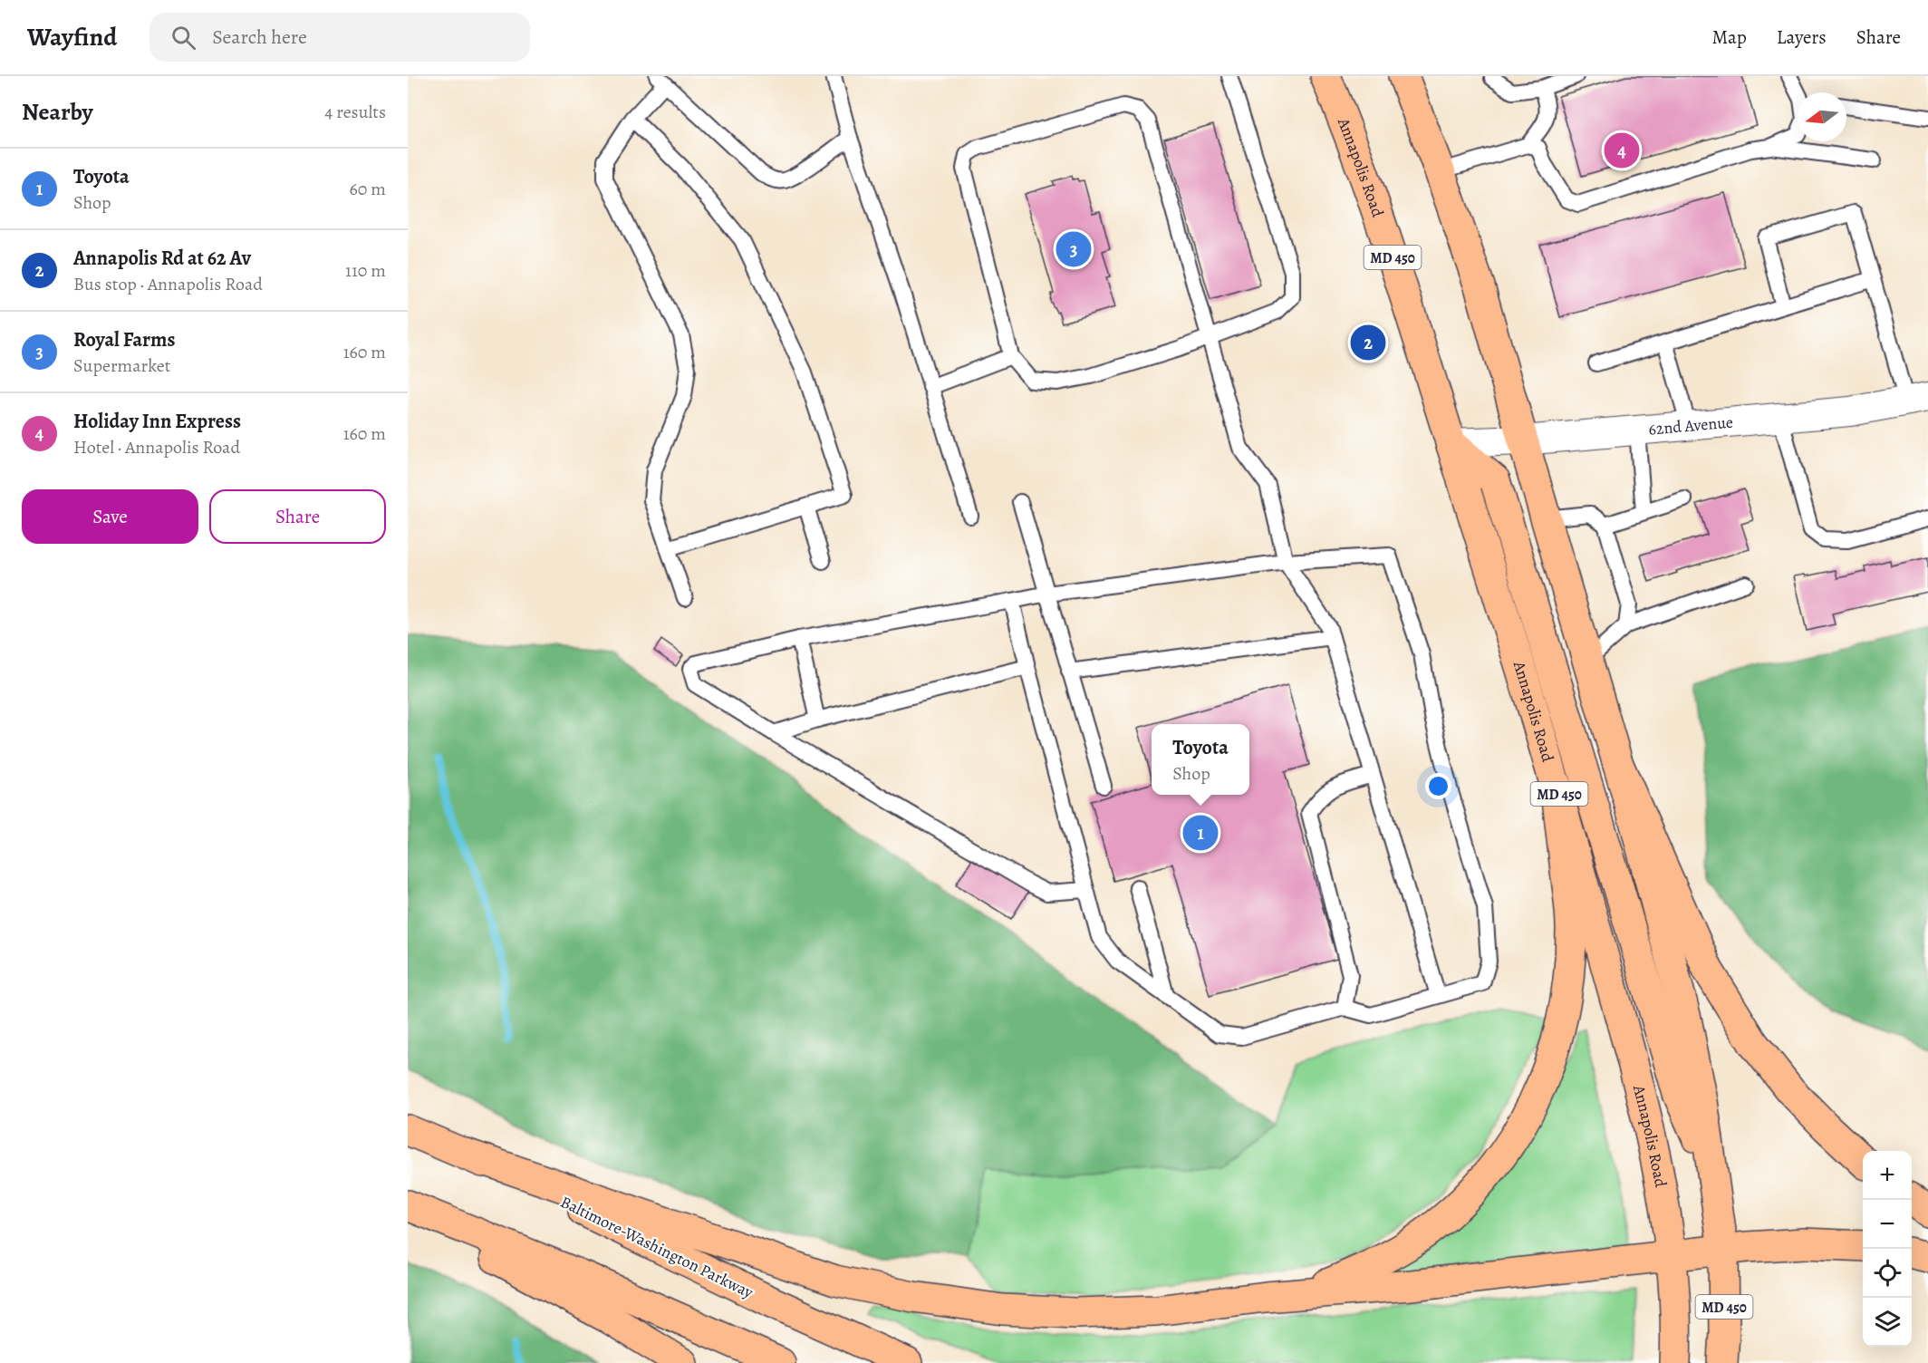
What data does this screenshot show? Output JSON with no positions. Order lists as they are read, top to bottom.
{
  "streets": {
    "main road": ["Annapolis Road", "MD 450", "Baltimore-Washington Parkway"],
    "street": ["62nd Avenue"]
  },
  "crossings": [
    ["Annapolis Road", "62nd Avenue"],
    ["MD 450", "62nd Avenue"]
  ],
  "north": "left",
  "page": {
    "header": "Wayfind",
    "search": "Search here",
    "nav": ["Map", "Layers", "Share"],
    "heading": ["Nearby", "4 results"],
    "pins": [
      "4",
      "3",
      "2",
      "1"
    ],
    "list": [
      {
        "mark": "1",
        "name": "Toyota",
        "note": "Shop",
        "value": "60 m"
      },
      {
        "mark": "2",
        "name": "Annapolis Rd at 62 Av",
        "note": "Bus stop · Annapolis Road",
        "value": "110 m"
      },
      {
        "mark": "3",
        "name": "Royal Farms",
        "note": "Supermarket",
        "value": "160 m"
      },
      {
        "mark": "4",
        "name": "Holiday Inn Express",
        "note": "Hotel · Annapolis Road",
        "value": "160 m"
      }
    ],
    "buttons": ["Save", "Share"],
    "popup": ["Toyota", "Shop"],
    "map_buttons": ["+", "−"]
  }
}
